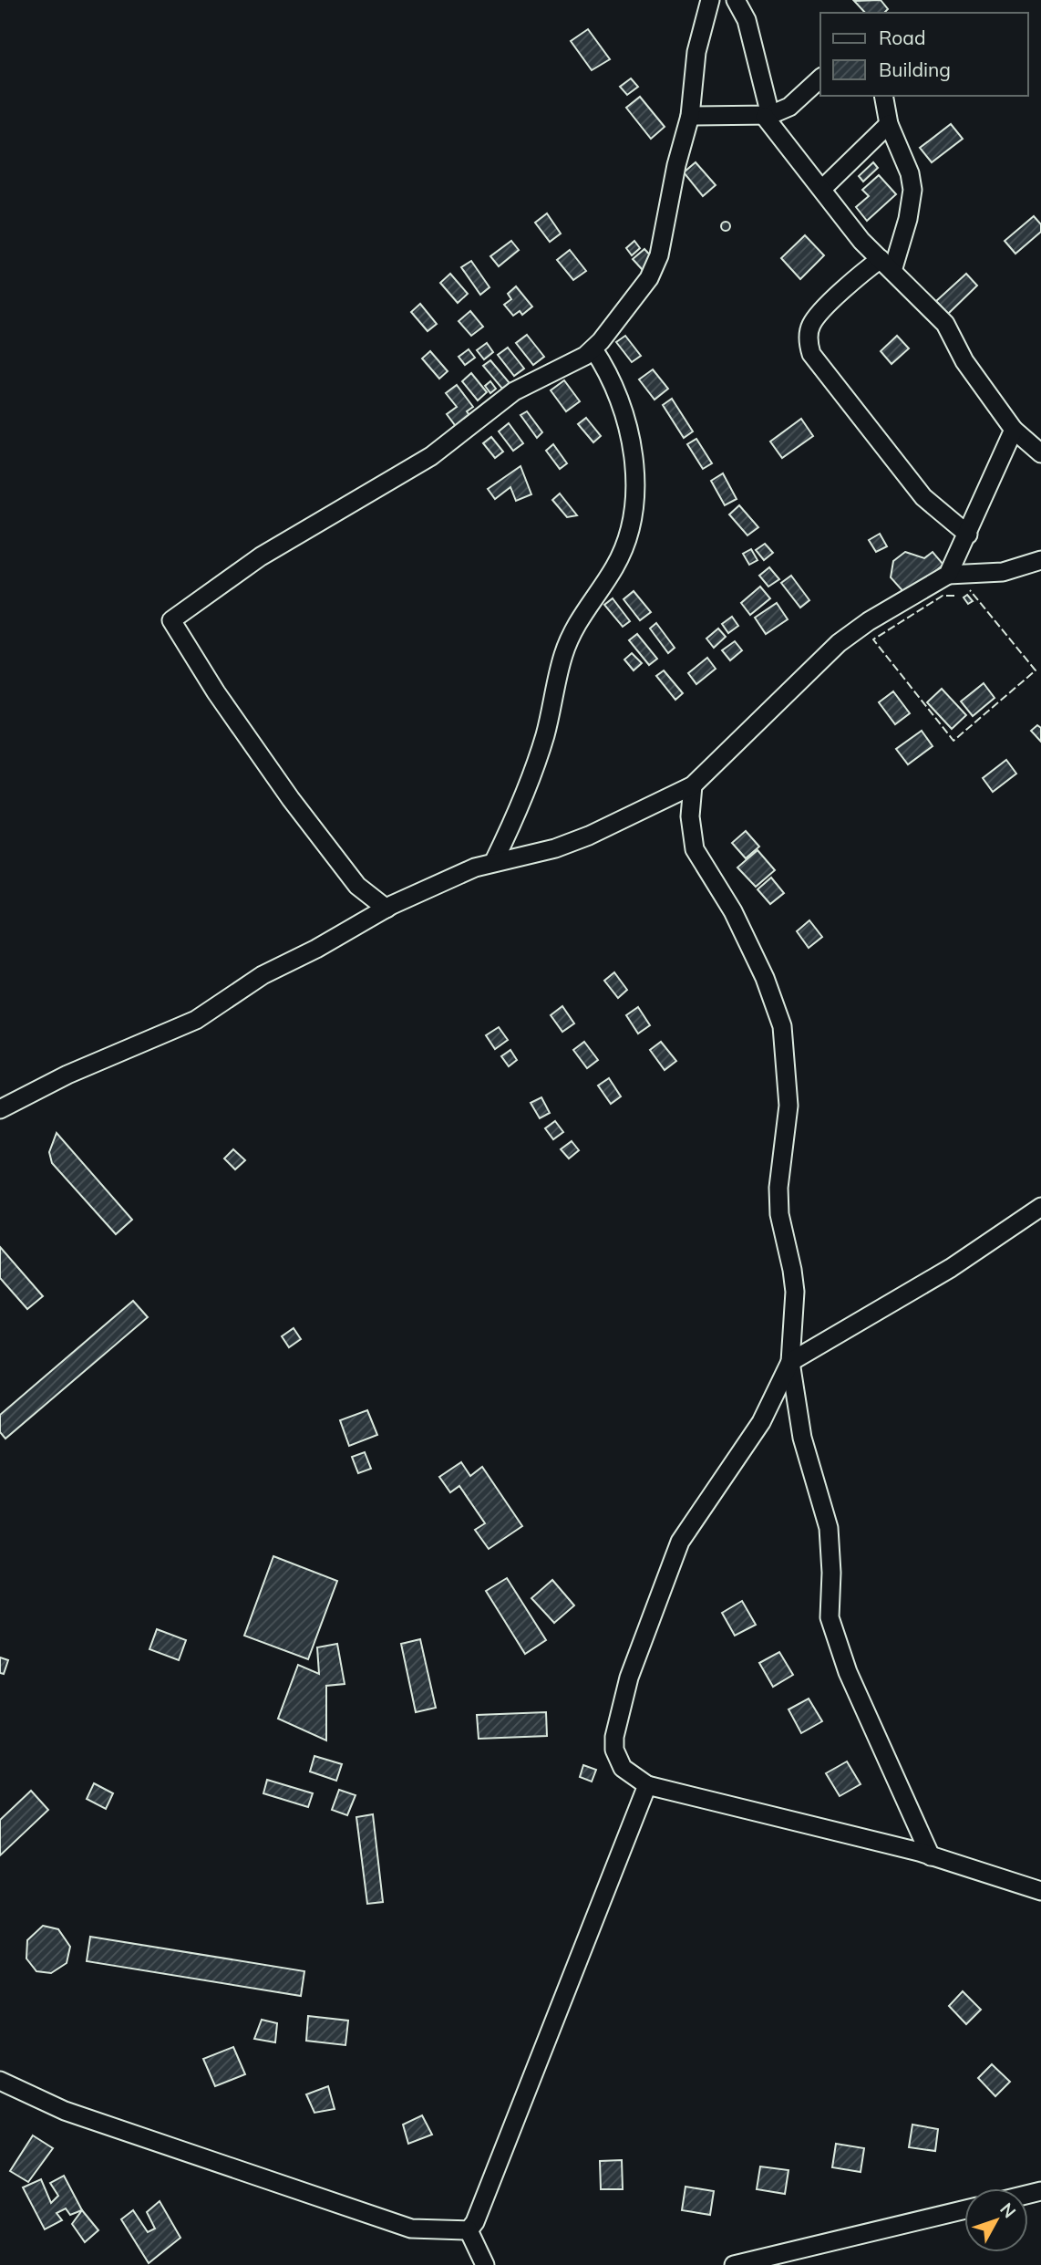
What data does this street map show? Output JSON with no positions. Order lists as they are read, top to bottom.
{
  "legend": ["Road", "Building"],
  "north": "top right"
}
